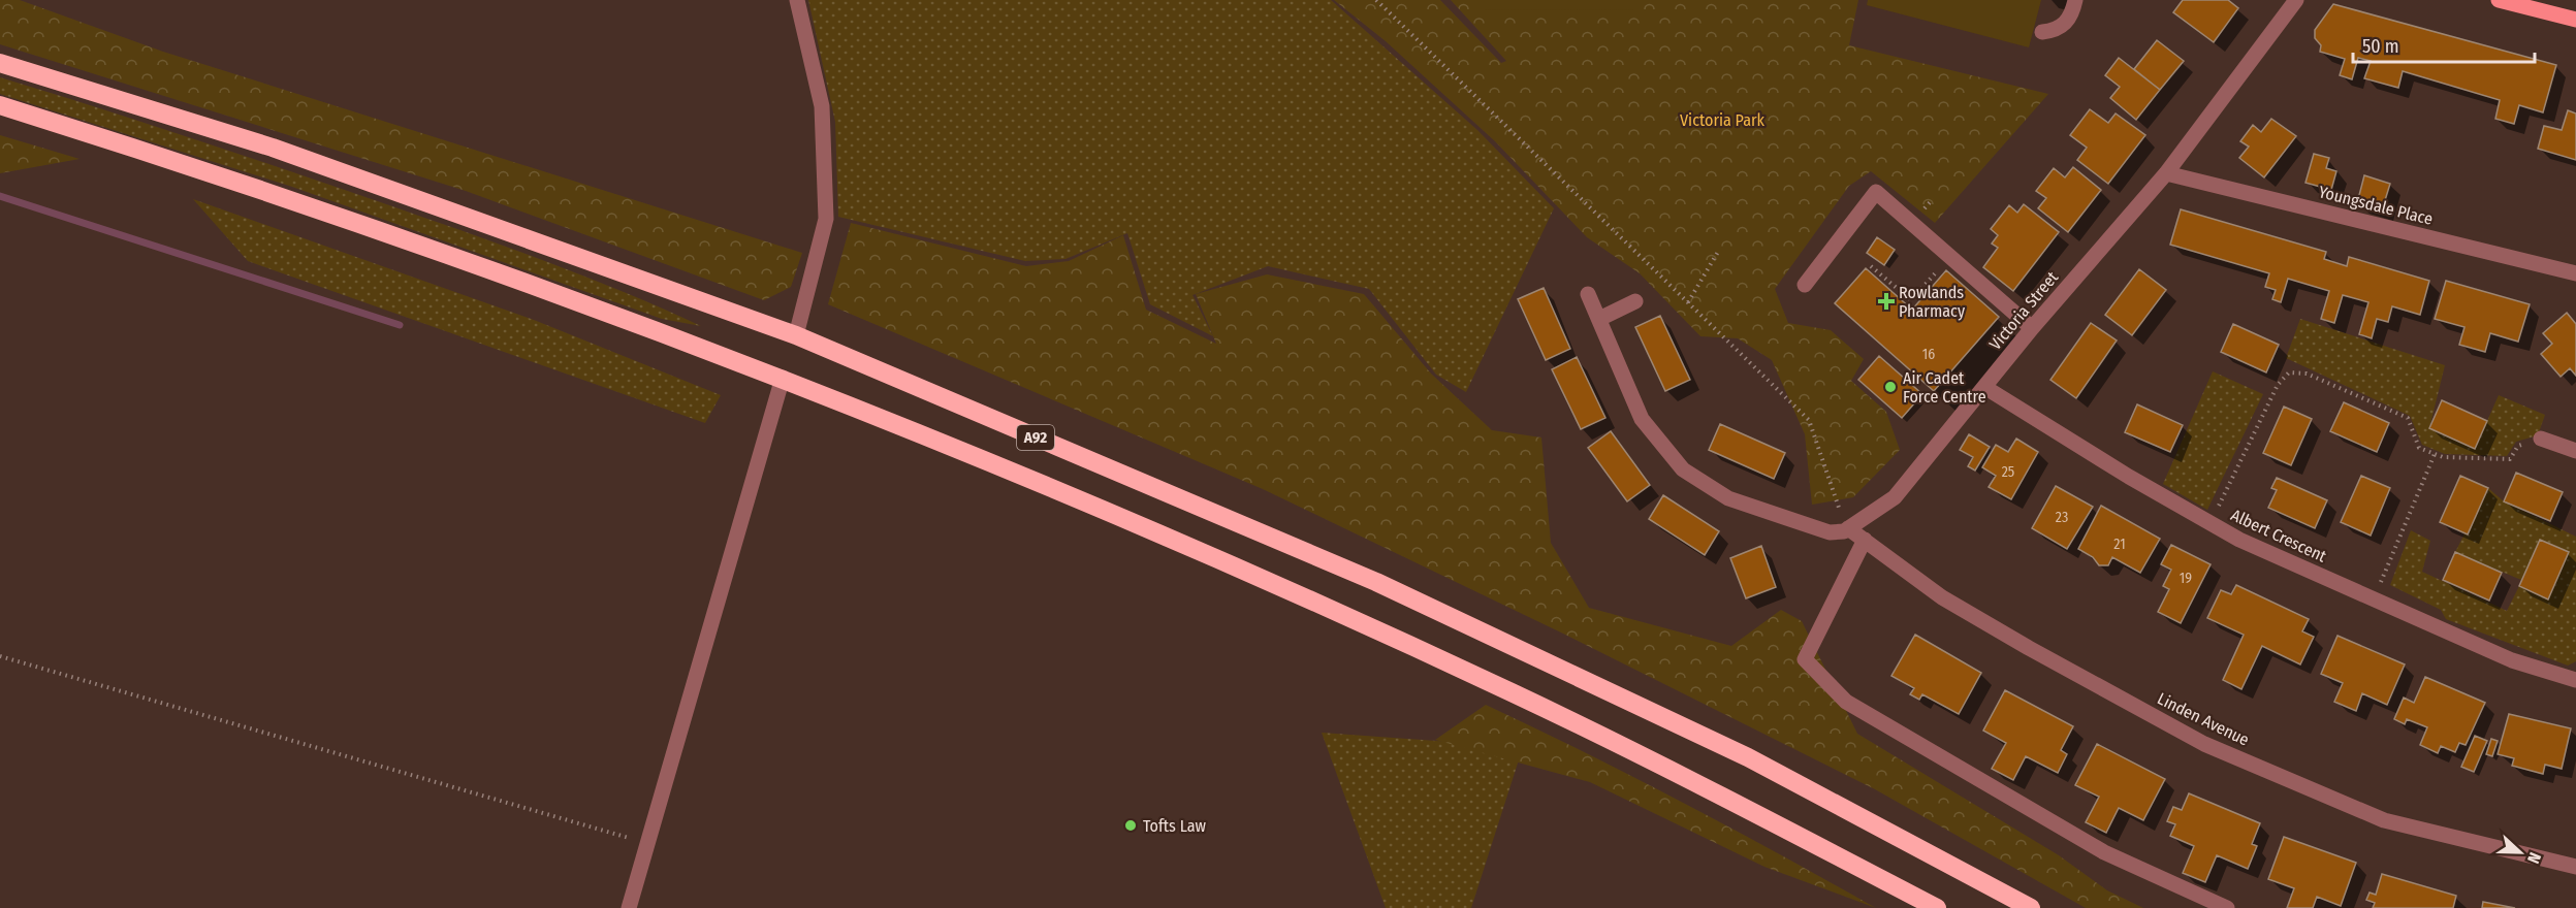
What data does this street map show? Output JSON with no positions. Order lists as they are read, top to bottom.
{
  "streets": {
    "highway": ["A92"],
    "street": [
      "Youngsdale Place",
      "Victoria Street",
      "Albert Crescent",
      "Linden Avenue"
    ]
  },
  "crossings": [
    ["Youngsdale Place", "Victoria Street"],
    ["Victoria Street", "Albert Crescent"],
    ["Victoria Street", "Linden Avenue"]
  ],
  "parks": ["Victoria Park"],
  "places": {
    "health": ["Rowlands Pharmacy"],
    "other": ["Air Cadet Force Centre", "Tofts Law"]
  },
  "house_numbers": [
    "16",
    "25",
    "23",
    "21",
    "19"
  ],
  "scale_bar": "50 m",
  "north": "right"
}
